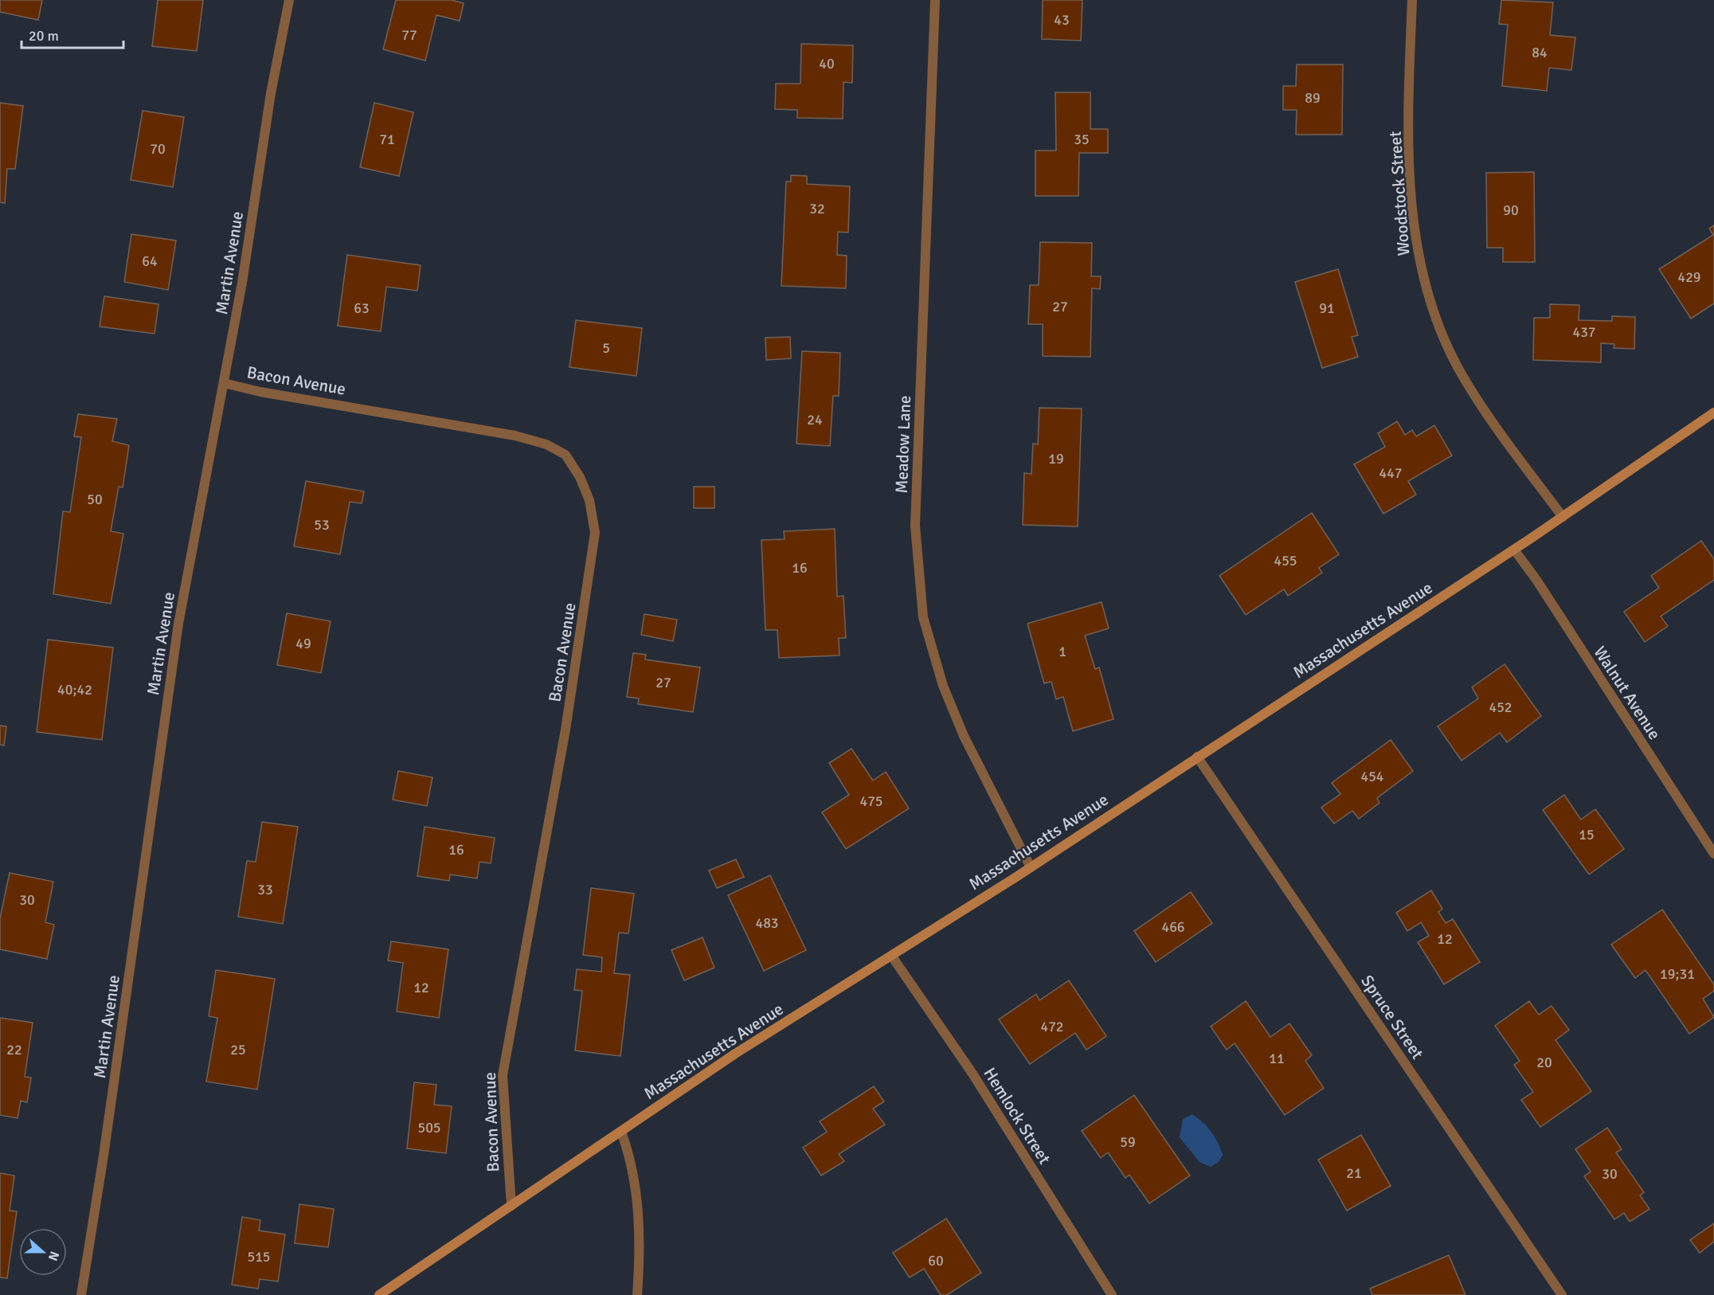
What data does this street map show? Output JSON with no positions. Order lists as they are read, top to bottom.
{
  "streets": {
    "main road": ["Massachusetts Avenue"],
    "street": [
      "Woodstock Street",
      "Martin Avenue",
      "Bacon Avenue",
      "Meadow Lane",
      "Walnut Avenue",
      "Spruce Street",
      "Hemlock Street"
    ]
  },
  "crossings": [
    ["Woodstock Street", "Massachusetts Avenue"],
    ["Martin Avenue", "Bacon Avenue"],
    ["Bacon Avenue", "Massachusetts Avenue"],
    ["Meadow Lane", "Massachusetts Avenue"],
    ["Massachusetts Avenue", "Walnut Avenue"],
    ["Massachusetts Avenue", "Spruce Street"],
    ["Massachusetts Avenue", "Hemlock Street"]
  ],
  "house_numbers": [
    "43",
    "77",
    "84",
    "40",
    "89",
    "71",
    "35",
    "70",
    "32",
    "90",
    "64",
    "429",
    "27",
    "63",
    "91",
    "437",
    "5",
    "24",
    "19",
    "447",
    "50",
    "53",
    "455",
    "16",
    "49",
    "1",
    "27",
    "40;42",
    "452",
    "454",
    "475",
    "15",
    "16",
    "33",
    "30",
    "483",
    "466",
    "12",
    "19;31",
    "12",
    "472",
    "22",
    "25",
    "11",
    "20",
    "505",
    "59",
    "21",
    "30",
    "515",
    "60"
  ],
  "scale_bar": "20 m",
  "north": "right"
}
